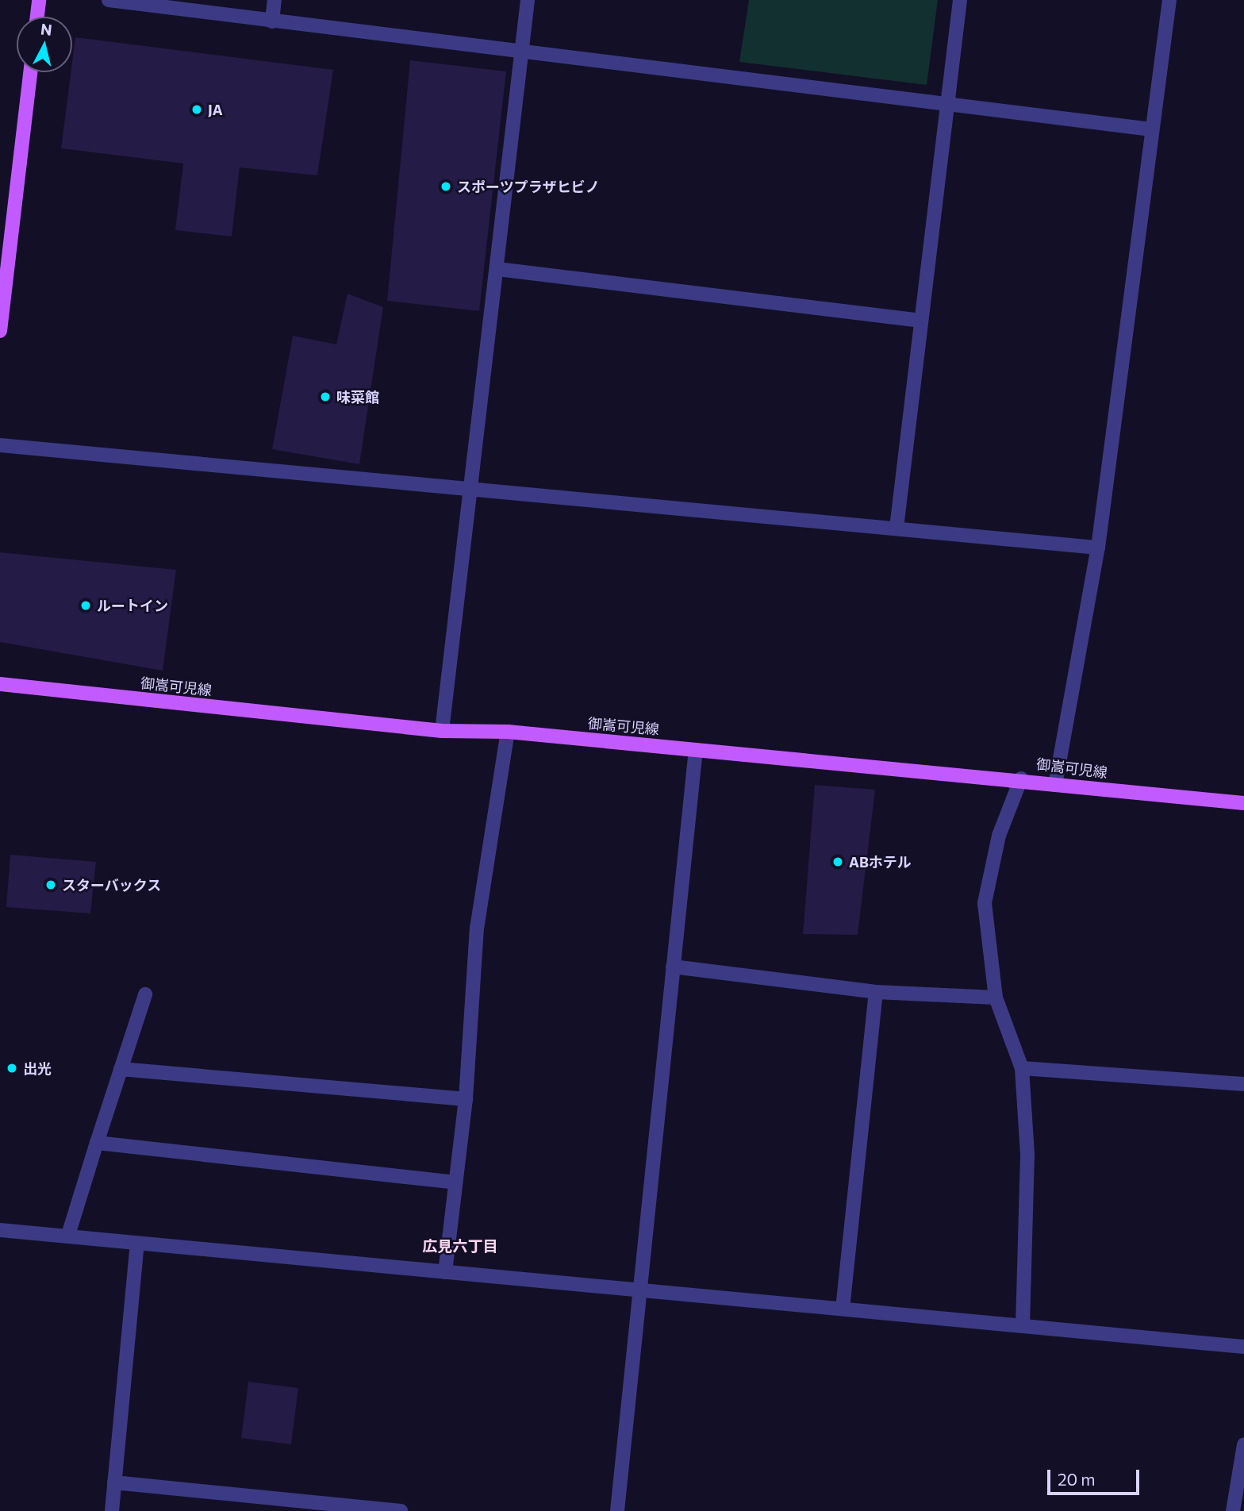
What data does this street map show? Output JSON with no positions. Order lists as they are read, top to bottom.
{
  "streets": {
    "main road": ["御嵩可児線"]
  },
  "districts": ["広見六丁目"],
  "places": [
    "JA",
    "スポーツプラザヒビノ",
    "味菜館",
    "ルートイン",
    "ABホテル",
    "スターバックス",
    "出光"
  ],
  "scale_bar": "20 m",
  "north": "top"
}
